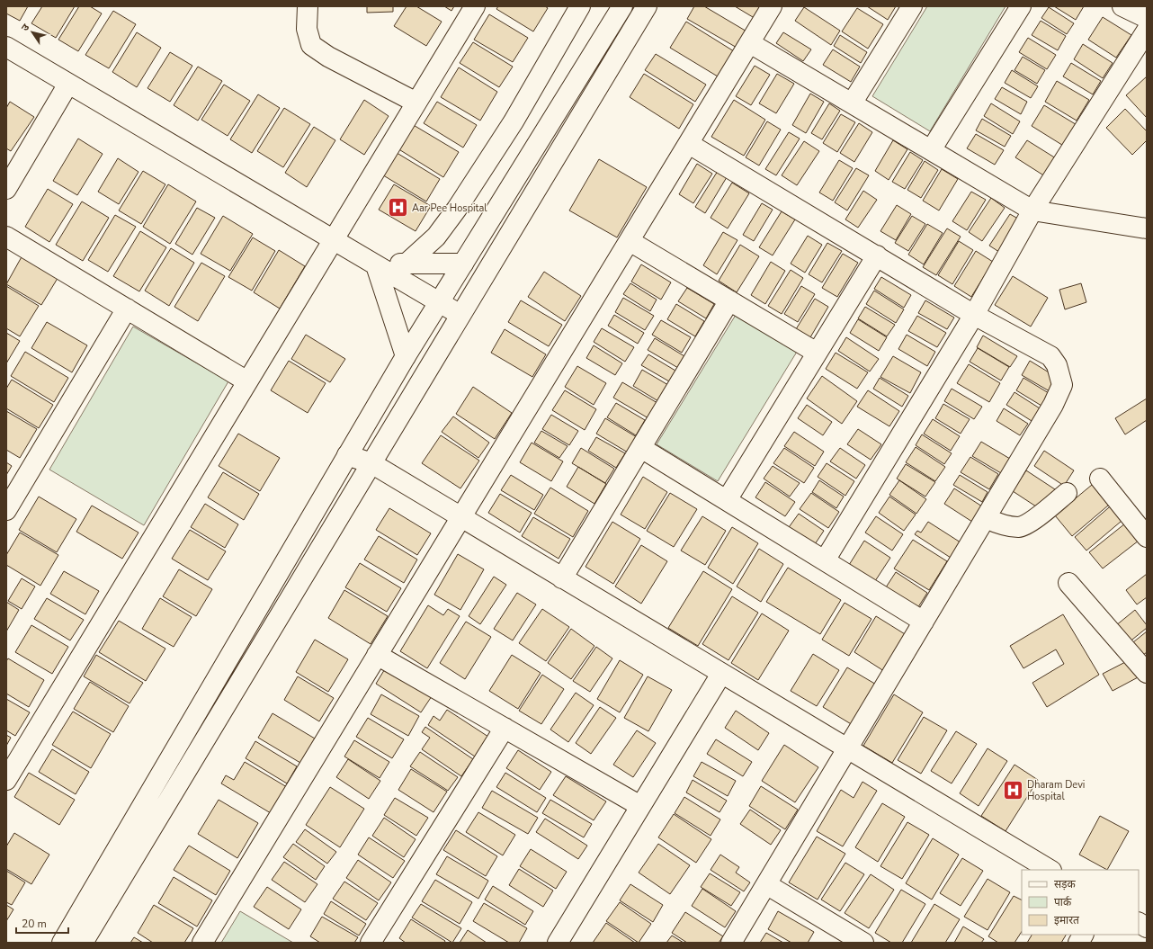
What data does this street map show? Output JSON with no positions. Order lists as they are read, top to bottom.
{
  "places": {
    "hospital": ["Aar Pee Hospital", "Dharam Devi Hospital"]
  },
  "legend": ["सड़क", "पार्क", "इमारत"],
  "scale_bar": "20 m",
  "north": "top left"
}
